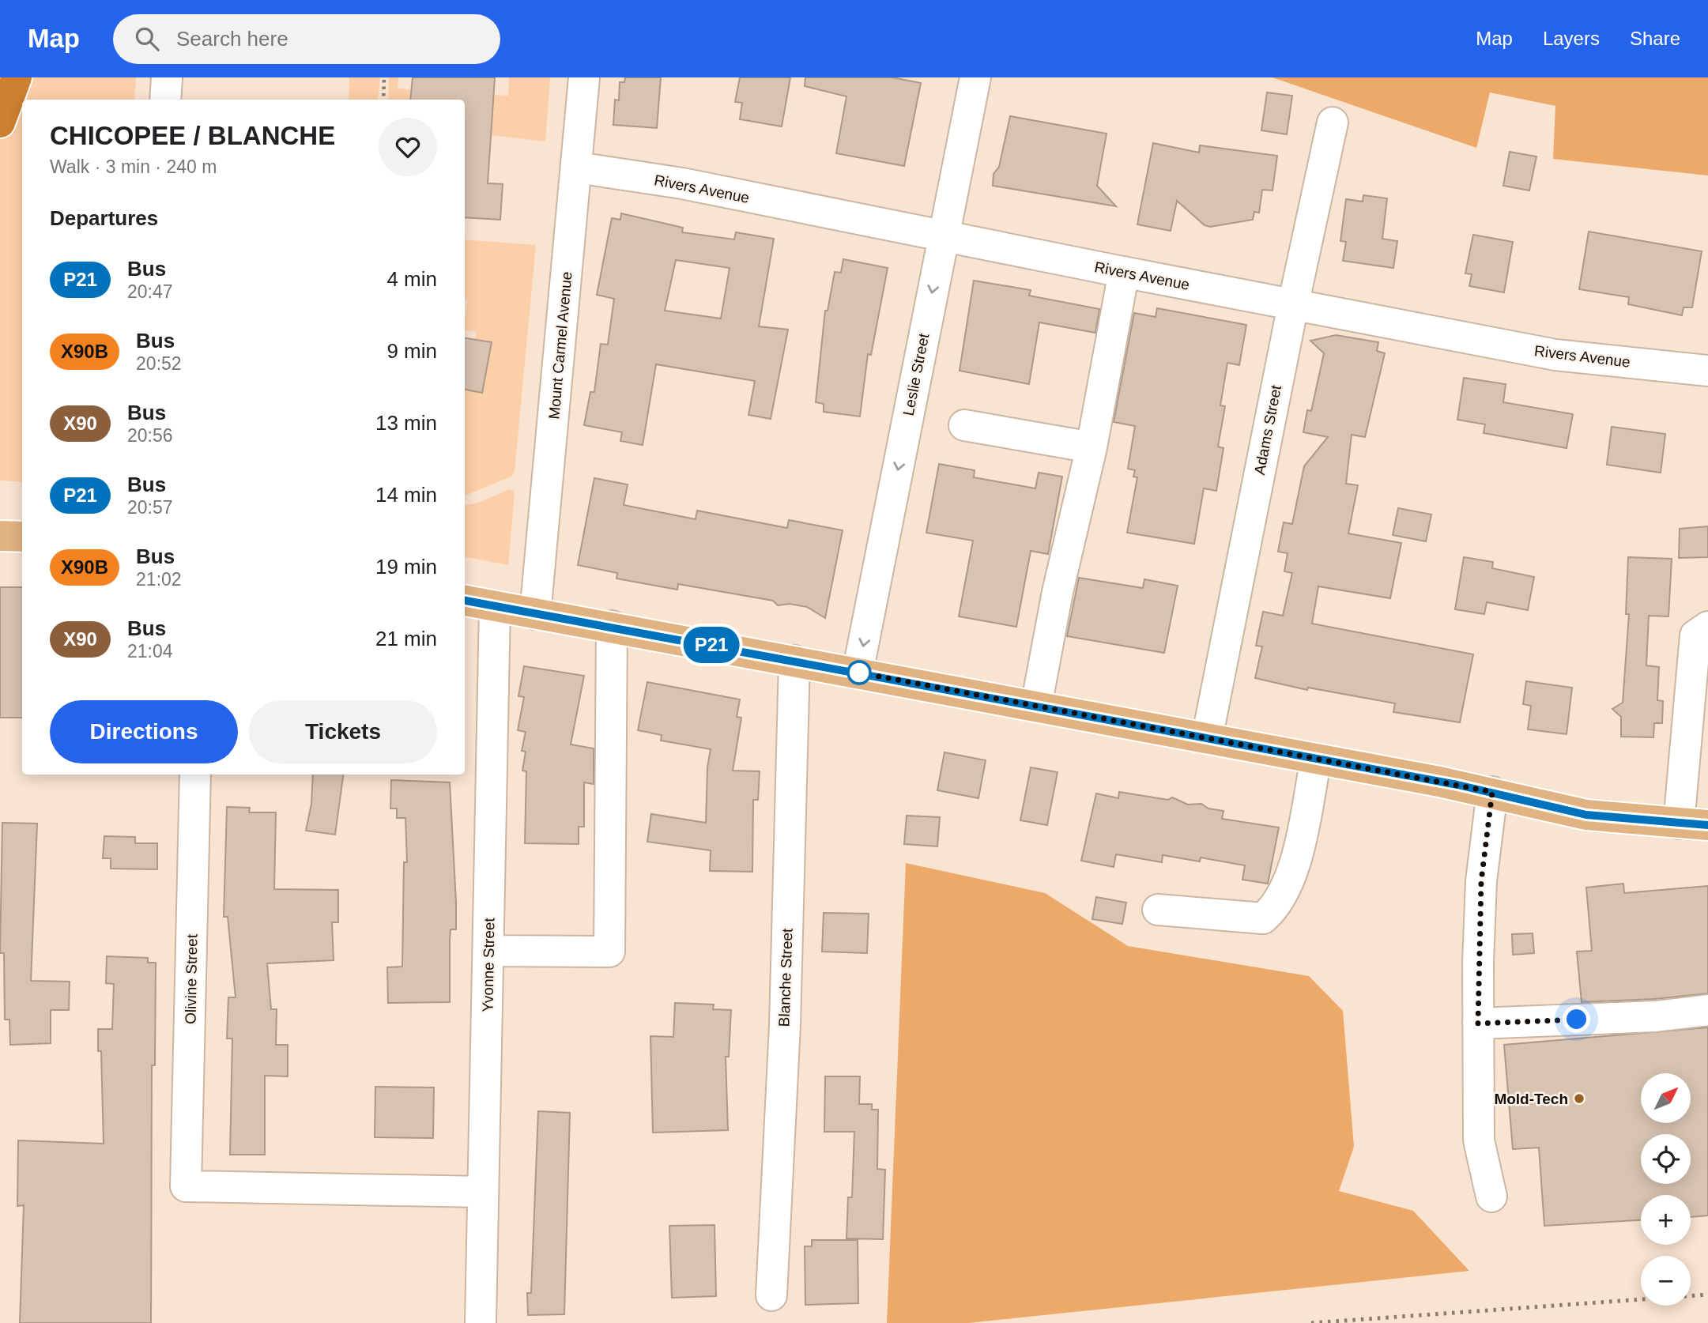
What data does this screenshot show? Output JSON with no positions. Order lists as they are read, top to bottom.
{
  "streets": {
    "street": [
      "Rivers Avenue",
      "Mount Carmel Avenue",
      "Leslie Street",
      "Adams Street",
      "Yvonne Street",
      "Blanche Street",
      "Olivine Street"
    ]
  },
  "crossings": [
    ["Rivers Avenue", "Mount Carmel Avenue"],
    ["Rivers Avenue", "Leslie Street"],
    ["Rivers Avenue", "Adams Street"],
    ["Yvonne Street", "Olivine Street"]
  ],
  "places": ["Mold-Tech"],
  "lines": ["bus line P21"],
  "north": "top right",
  "page": {
    "header": "Map",
    "search": "Search here",
    "nav": ["Map", "Layers", "Share"],
    "on_map": "P21",
    "heading": [
      ["CHICOPEE / BLANCHE", "Walk · 3 min · 240 m"],
      "Departures"
    ],
    "list": [
      {
        "mark": "P21",
        "name": "Bus",
        "note": "20:47",
        "value": "4 min"
      },
      {
        "mark": "X90B",
        "name": "Bus",
        "note": "20:52",
        "value": "9 min"
      },
      {
        "mark": "X90",
        "name": "Bus",
        "note": "20:56",
        "value": "13 min"
      },
      {
        "mark": "P21",
        "name": "Bus",
        "note": "20:57",
        "value": "14 min"
      },
      {
        "mark": "X90B",
        "name": "Bus",
        "note": "21:02",
        "value": "19 min"
      },
      {
        "mark": "X90",
        "name": "Bus",
        "note": "21:04",
        "value": "21 min"
      }
    ],
    "buttons": ["Directions", "Tickets"],
    "map_buttons": ["+", "−"]
  }
}
